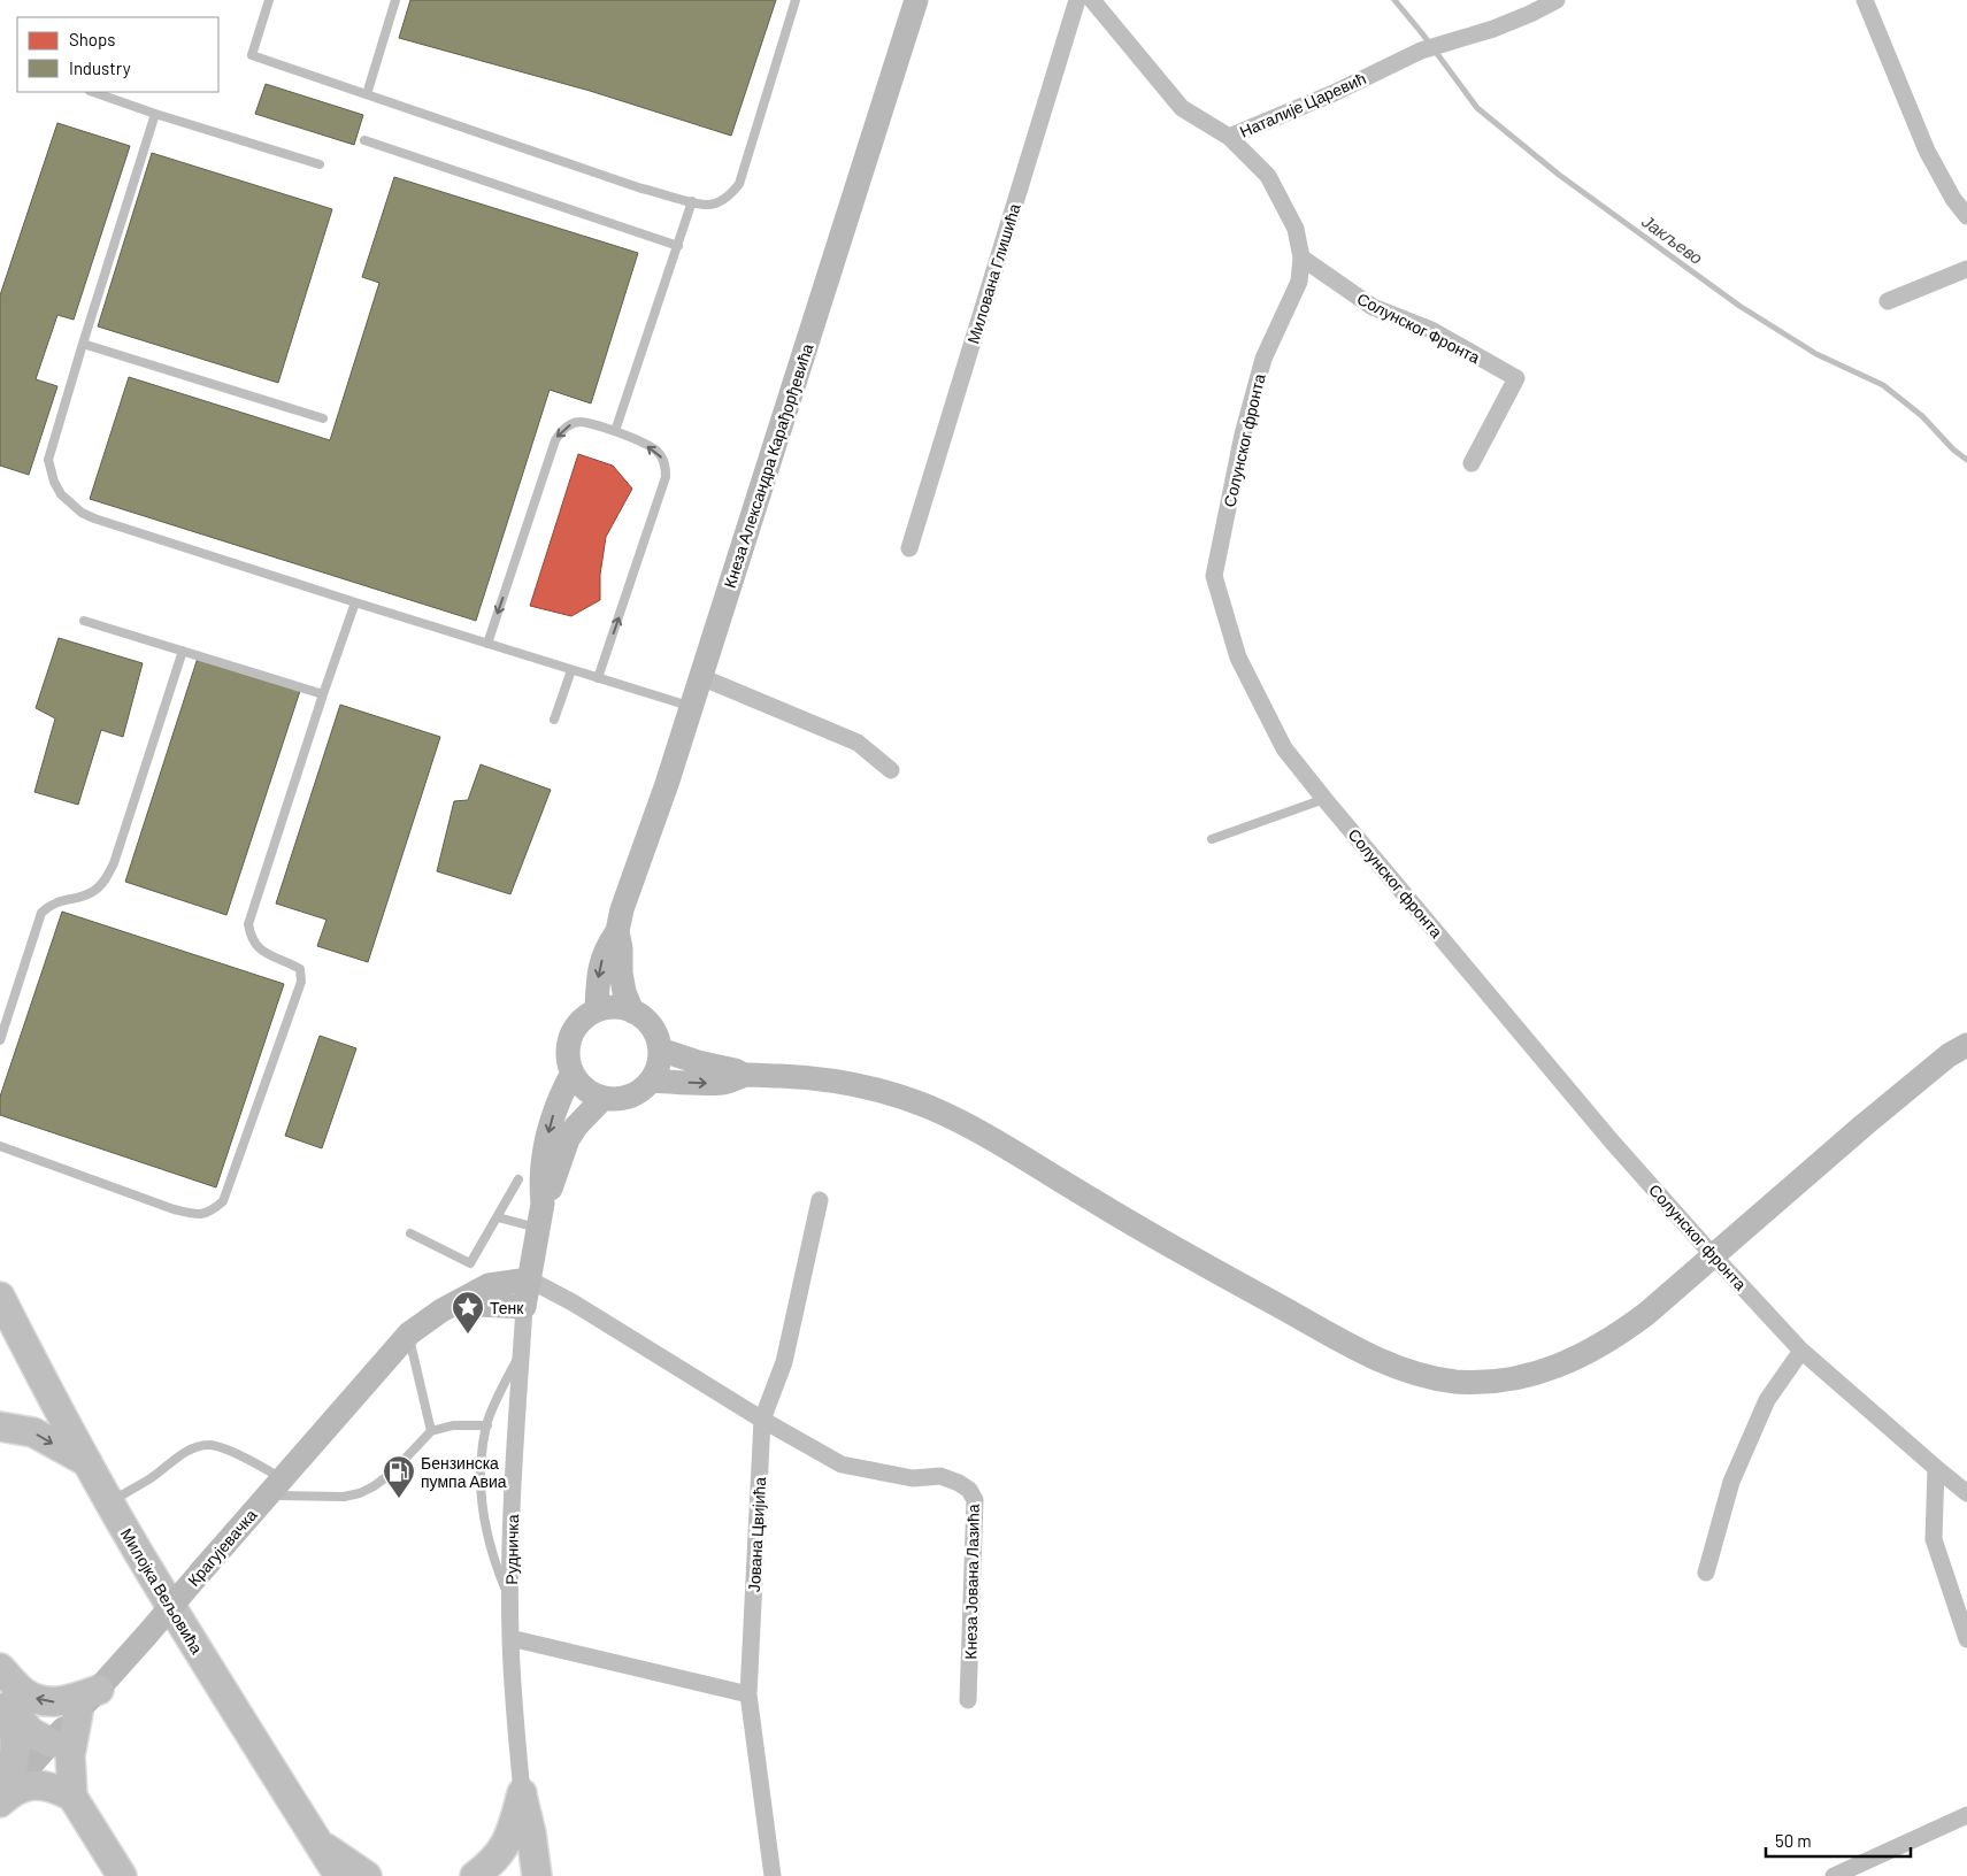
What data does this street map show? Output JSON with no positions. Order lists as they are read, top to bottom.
{
  "streets": {
    "main road": ["Кнеза Александра Карађорђевића", "Крагујевачка", "Милојка Вељовића"],
    "street": [
      "Наталије Царевић",
      "Милована Глишића",
      "Солунског Фронта",
      "Солунског фронта",
      "Јована Цвијића",
      "Рудничка",
      "Кнеза Јована Лазића"
    ]
  },
  "crossings": [
    ["Наталије Царевић", "Солунског фронта"],
    ["Солунског Фронта", "Солунског фронта"],
    ["Јована Цвијића", "Кнеза Јована Лазића"],
    ["Крагујевачка", "Кнеза Јована Лазића"]
  ],
  "water": ["Јакљево"],
  "places": {
    "place": ["Тенк"],
    "fuel station": ["Бензинска пумпа Авиа"]
  },
  "legend": ["Shops", "Industry"],
  "scale_bar": "50 m"
}
